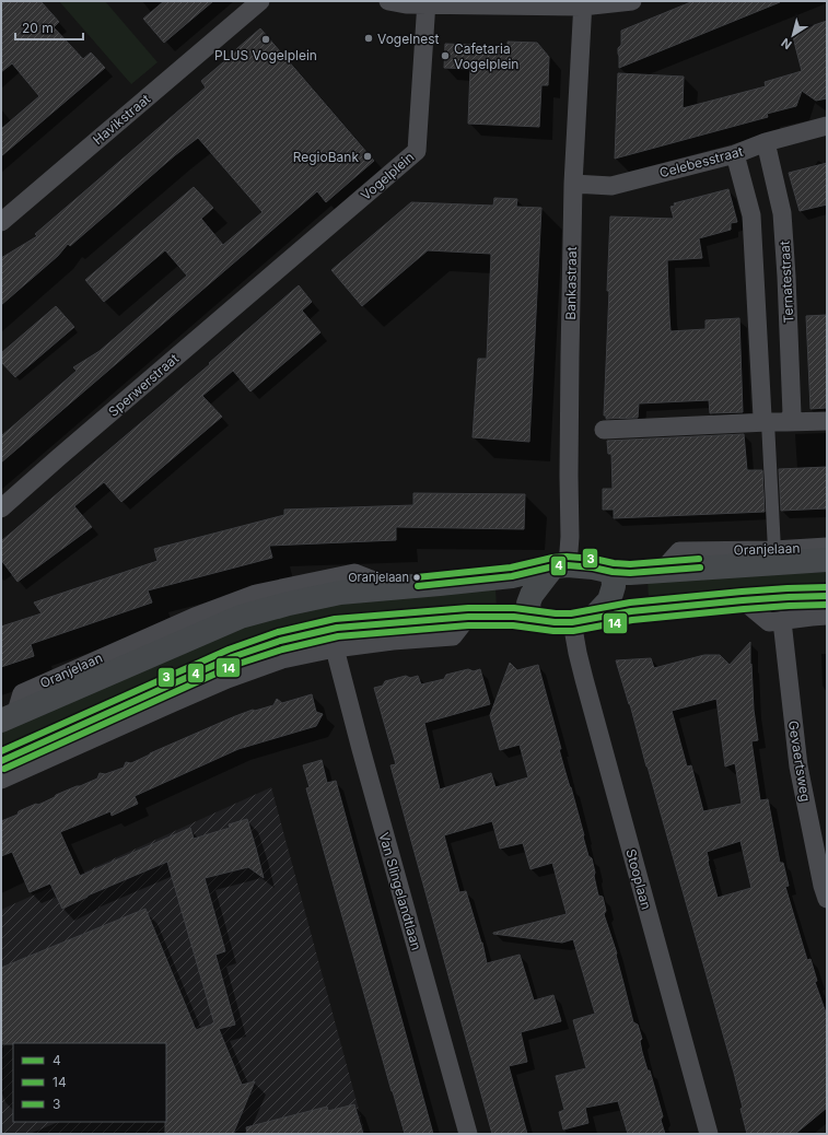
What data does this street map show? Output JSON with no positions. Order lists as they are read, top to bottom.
{
  "streets": {
    "main road": ["Oranjelaan"],
    "street": [
      "Havikstraat",
      "Celebesstraat",
      "Vogelplein",
      "Ternatestraat",
      "Bankastraat",
      "Sperwerstraat",
      "Gevaertsweg",
      "Stooplaan",
      "Van Slingelandtlaan"
    ]
  },
  "crossings": [
    ["Celebesstraat", "Ternatestraat"],
    ["Celebesstraat", "Bankastraat"],
    ["Vogelplein", "Sperwerstraat"],
    ["Bankastraat", "Oranjelaan"]
  ],
  "places": [
    "Vogelnest",
    "PLUS Vogelplein",
    "Cafetaria Vogelplein",
    "RegioBank",
    "Oranjelaan"
  ],
  "lines": ["transit line 3", "transit line 4", "transit line 14"],
  "legend": ["4", "14", "3"],
  "scale_bar": "20 m",
  "north": "bottom left"
}
